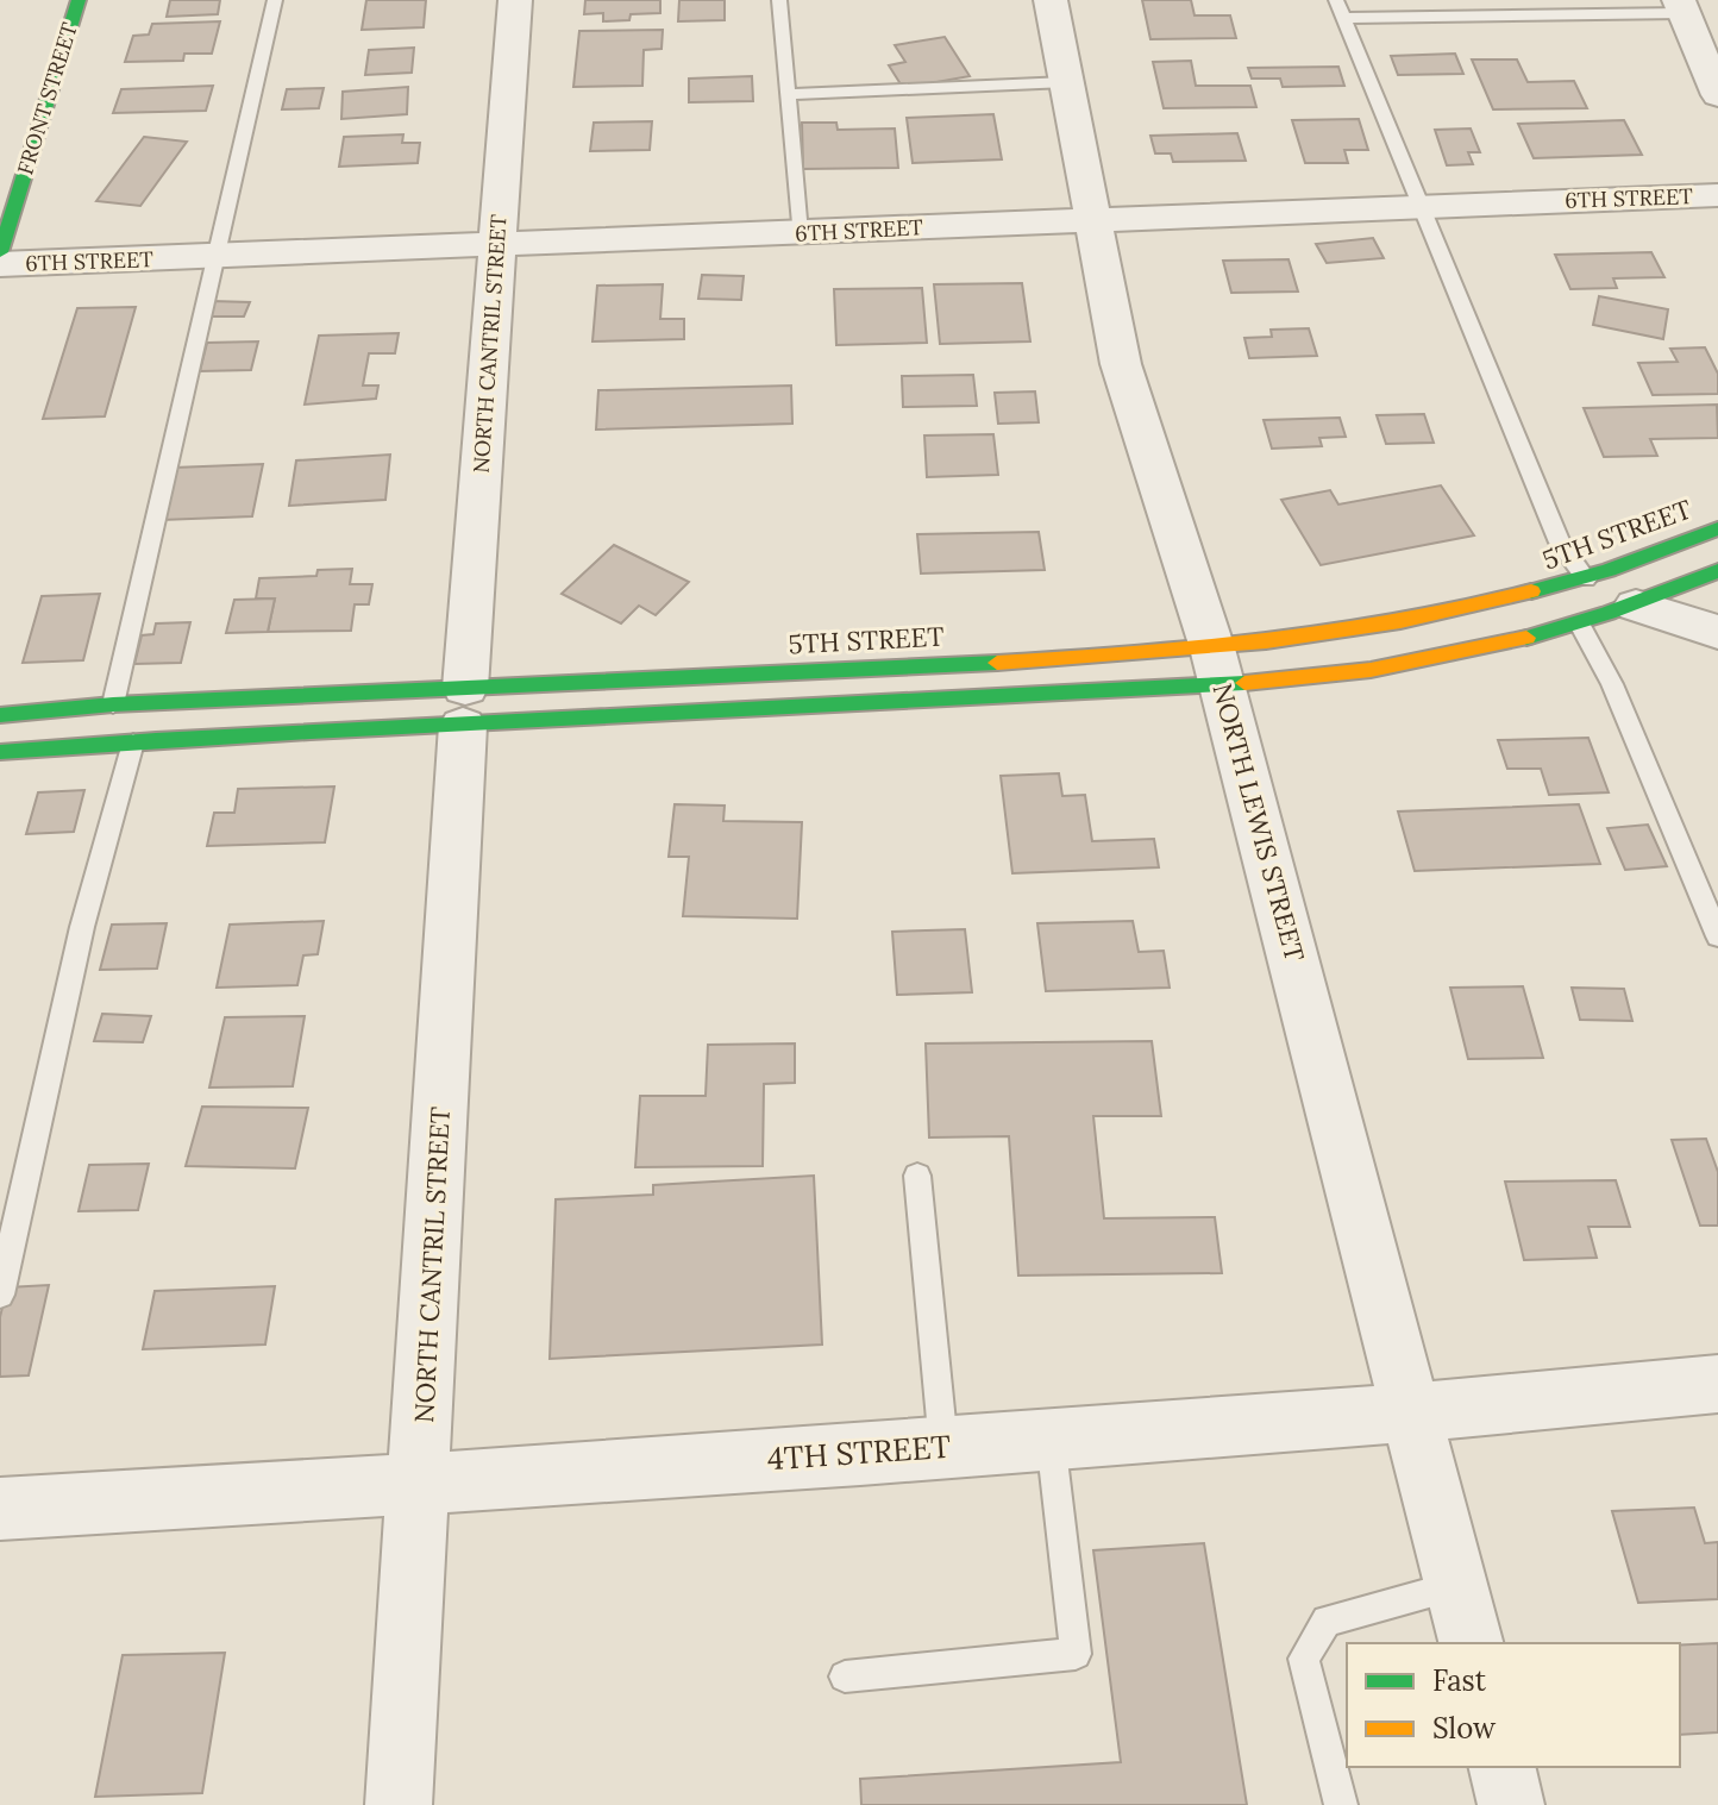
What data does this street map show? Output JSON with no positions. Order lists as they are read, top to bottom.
{
  "streets": {
    "main road": ["FRONT STREET", "5TH STREET"],
    "street": [
      "6TH STREET",
      "NORTH CANTRIL STREET",
      "NORTH LEWIS STREET",
      "4TH STREET"
    ]
  },
  "crossings": [
    ["6TH STREET", "NORTH CANTRIL STREET"],
    ["6TH STREET", "NORTH LEWIS STREET"],
    ["NORTH CANTRIL STREET", "5TH STREET"],
    ["NORTH CANTRIL STREET", "4TH STREET"],
    ["5TH STREET", "NORTH LEWIS STREET"],
    ["NORTH LEWIS STREET", "4TH STREET"]
  ],
  "legend": ["Fast", "Slow"]
}
